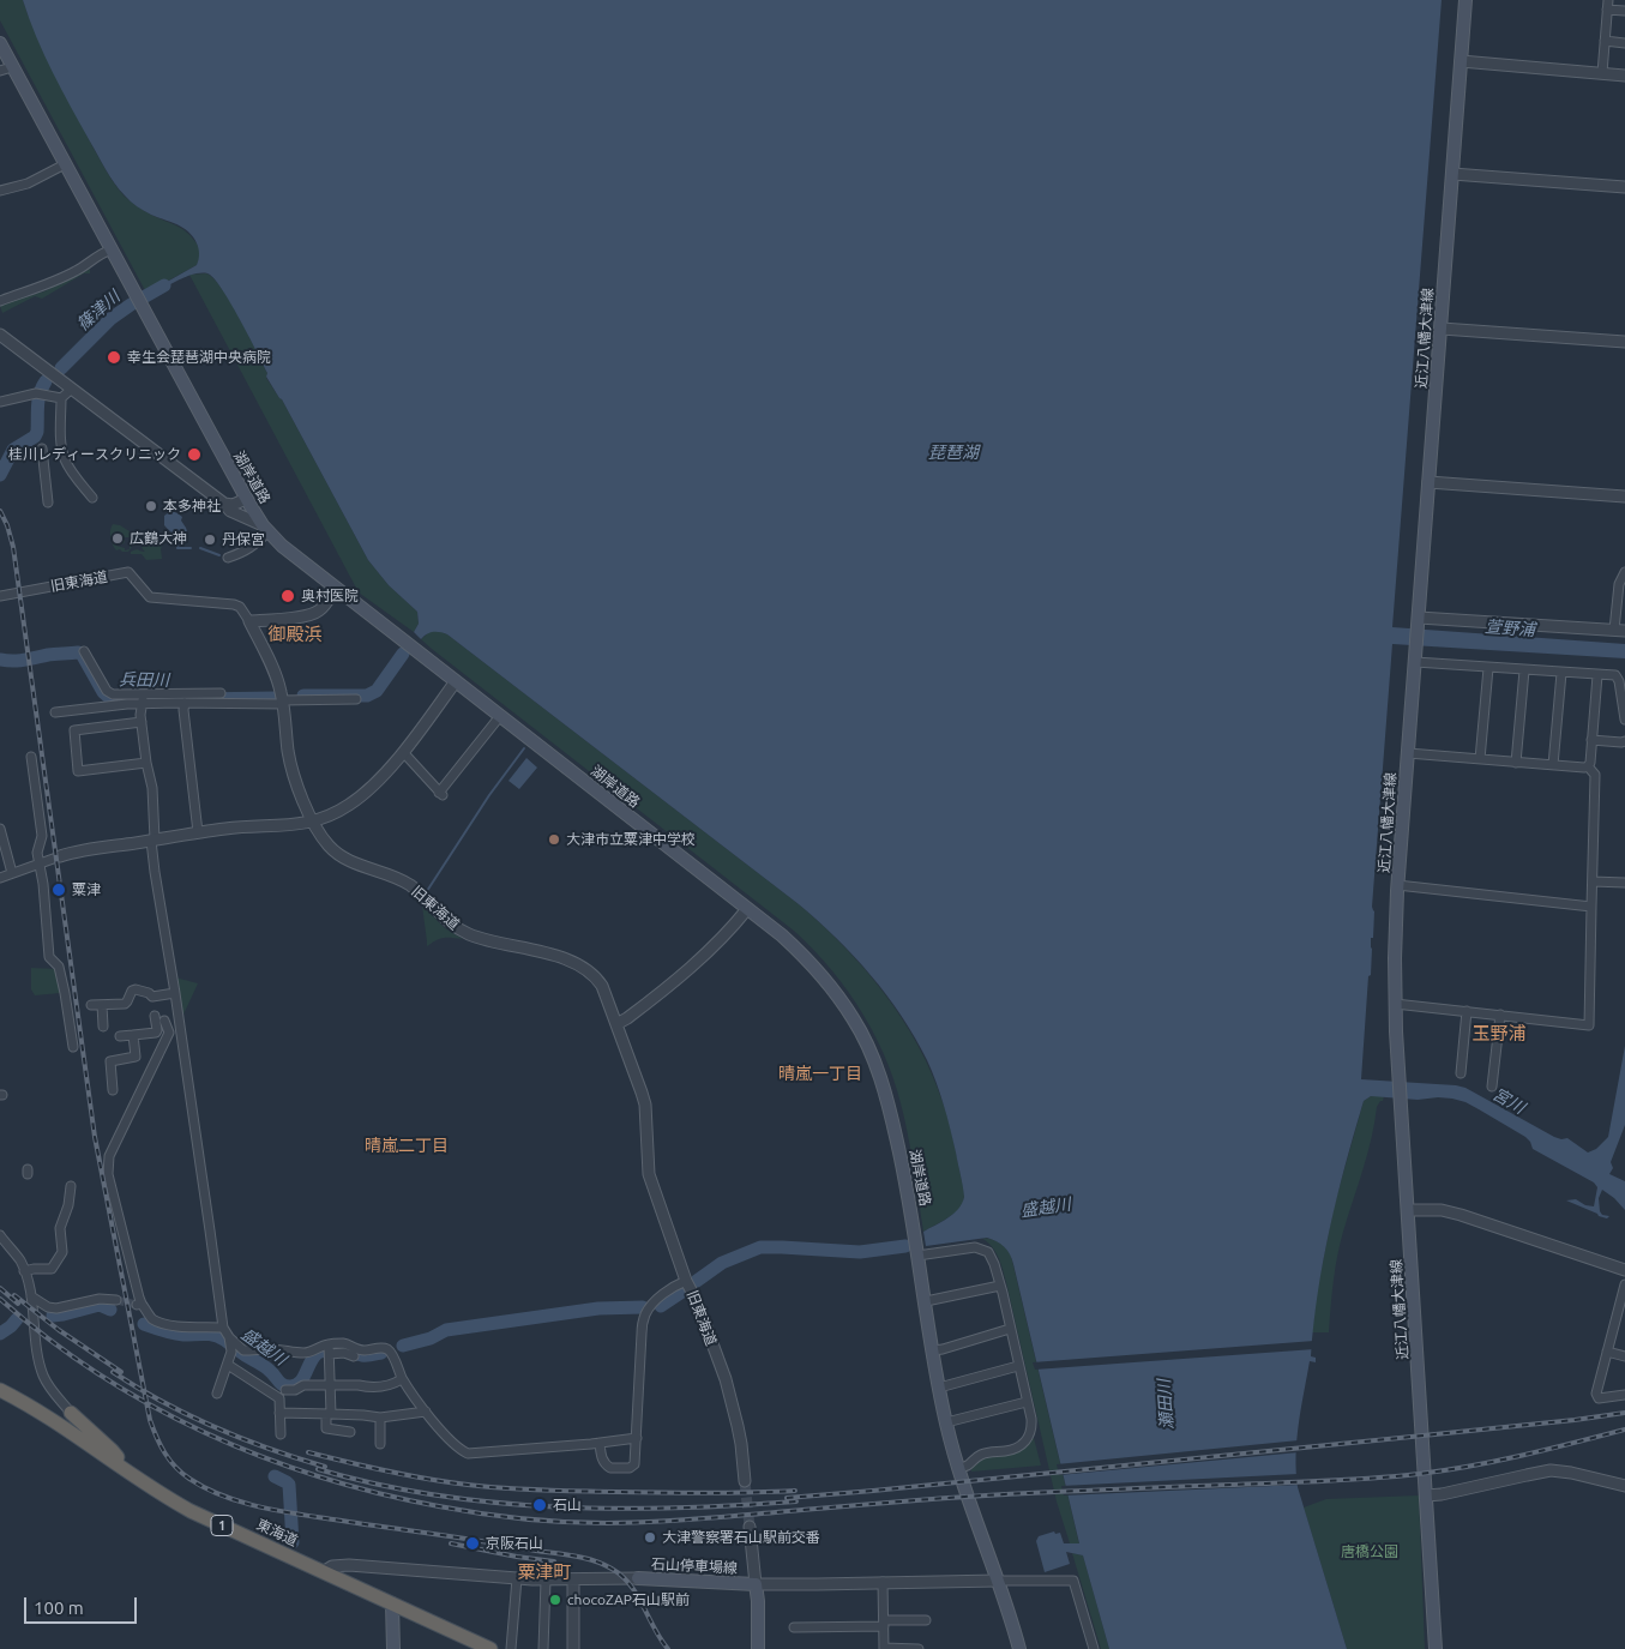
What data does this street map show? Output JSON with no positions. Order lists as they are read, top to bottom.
{
  "streets": {
    "highway": ["1", "東海道"],
    "main road": ["近江八幡大津線", "湖岸道路", "石山停車場線"],
    "street": ["旧東海道"]
  },
  "districts": [
    "御殿浜",
    "玉野浦",
    "晴嵐一丁目",
    "晴嵐二丁目",
    "粟津町"
  ],
  "water": [
    "篠津川",
    "琵琶湖",
    "萱野浦",
    "兵田川",
    "宮川",
    "盛越川",
    "瀬田川"
  ],
  "parks": ["唐橋公園"],
  "places": [
    "幸生会琵琶湖中央病院",
    "桂川レディースクリニック",
    "本多神社",
    "広鶴大神",
    "丹保宮",
    "奥村医院",
    "大津市立粟津中学校",
    "粟津",
    "石山",
    "大津警察署石山駅前交番",
    "京阪石山",
    "chocoZAP石山駅前"
  ],
  "scale_bar": "100 m"
}
